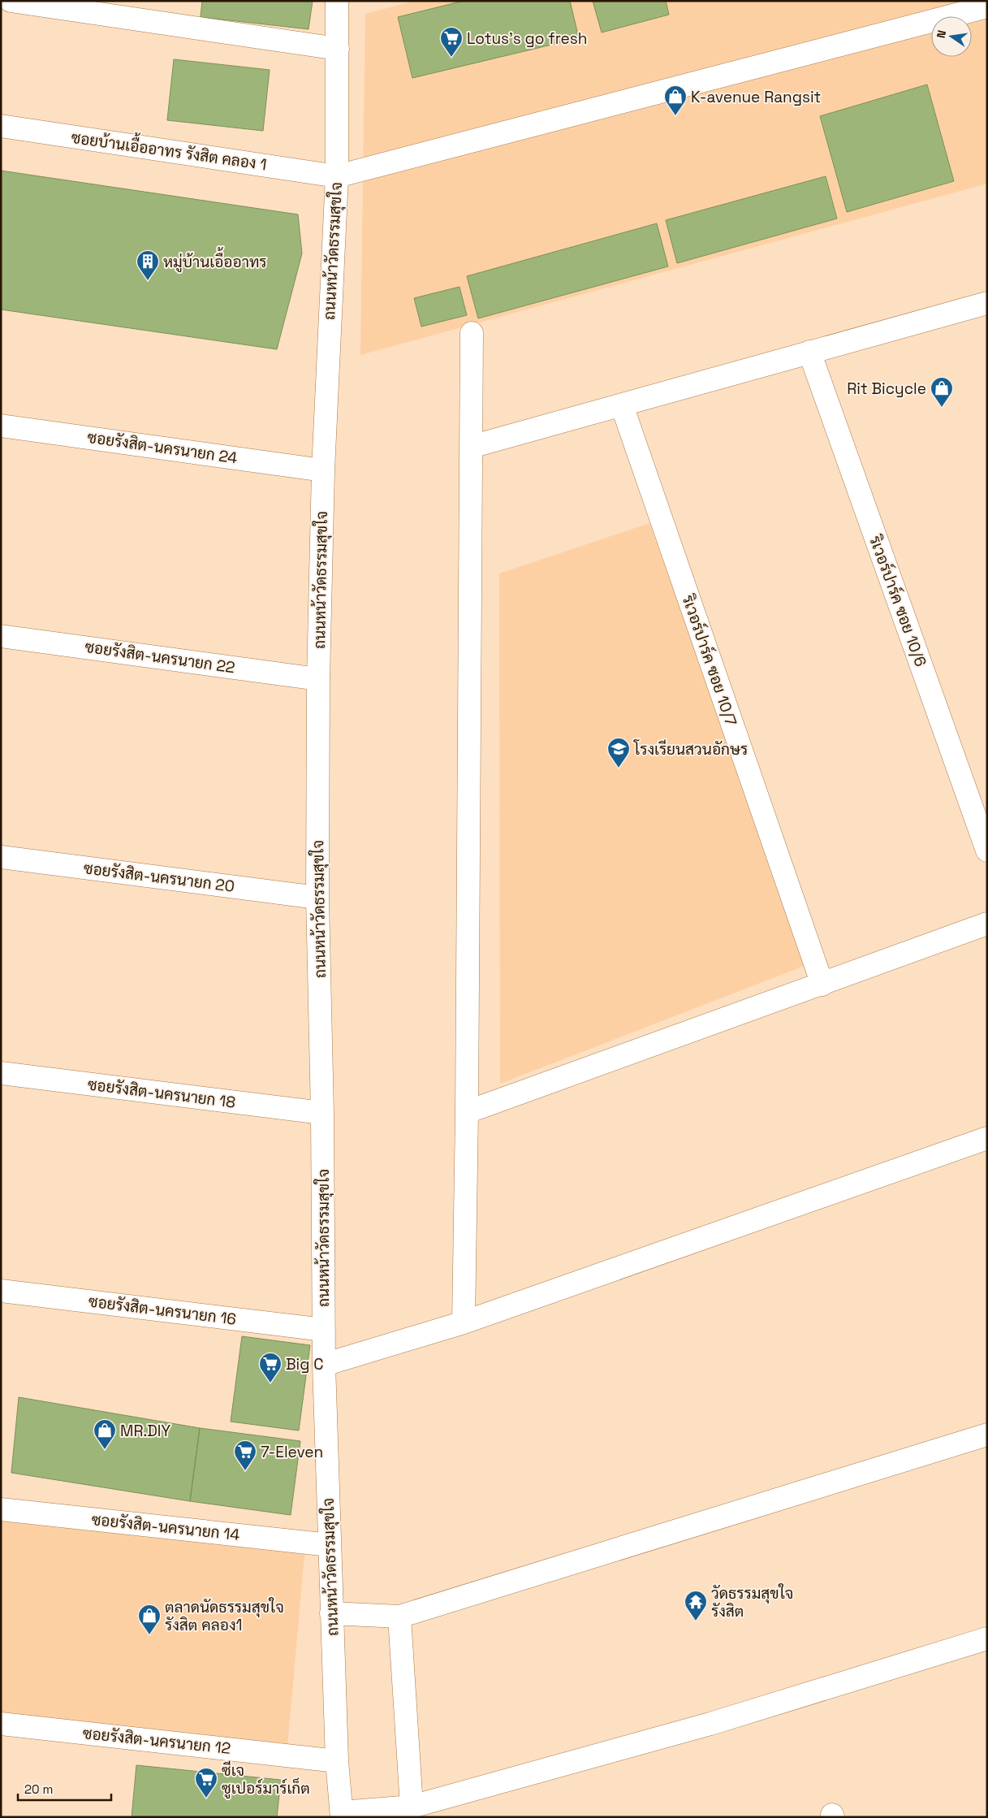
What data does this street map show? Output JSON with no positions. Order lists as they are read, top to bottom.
{
  "streets": {
    "street": [
      "ซอยบ้านเอื้ออาทร รังสิต คลอง 1",
      "ถนนหน้าวัดธรรมสุขใจ",
      "ซอยรังสิต-นครนายก 24",
      "ริเวอร์ปาร์ค ซอย 10/6",
      "ซอยรังสิต-นครนายก 22",
      "ริเวอร์ปาร์ค ซอย 10/7",
      "ซอยรังสิต-นครนายก 20",
      "ซอยรังสิต-นครนายก 18",
      "ซอยรังสิต-นครนายก 16",
      "ซอยรังสิต-นครนายก 14",
      "ซอยรังสิต-นครนายก 12"
    ]
  },
  "crossings": [
    ["ซอยบ้านเอื้ออาทร รังสิต คลอง 1", "ถนนหน้าวัดธรรมสุขใจ"],
    ["ถนนหน้าวัดธรรมสุขใจ", "ซอยรังสิต-นครนายก 24"],
    ["ถนนหน้าวัดธรรมสุขใจ", "ซอยรังสิต-นครนายก 22"],
    ["ถนนหน้าวัดธรรมสุขใจ", "ซอยรังสิต-นครนายก 20"],
    ["ถนนหน้าวัดธรรมสุขใจ", "ซอยรังสิต-นครนายก 18"],
    ["ถนนหน้าวัดธรรมสุขใจ", "ซอยรังสิต-นครนายก 16"],
    ["ถนนหน้าวัดธรรมสุขใจ", "ซอยรังสิต-นครนายก 14"],
    ["ถนนหน้าวัดธรรมสุขใจ", "ซอยรังสิต-นครนายก 12"]
  ],
  "places": {
    "supermarket": [
      "Lotus's go fresh",
      "Big C",
      "7-Eleven",
      "ซีเจ ซูเปอร์มาร์เก็ต"
    ],
    "shop": [
      "K-avenue Rangsit",
      "Rit Bicycle",
      "MR.DIY",
      "ตลาดนัดธรรมสุขใจ รังสิต คลอง1"
    ],
    "building": ["หมู่บ้านเอื้ออาทร"],
    "school or university": ["โรงเรียนสวนอักษร"],
    "temple": ["วัดธรรมสุขใจ รังสิต"]
  },
  "scale_bar": "20 m",
  "north": "left"
}
